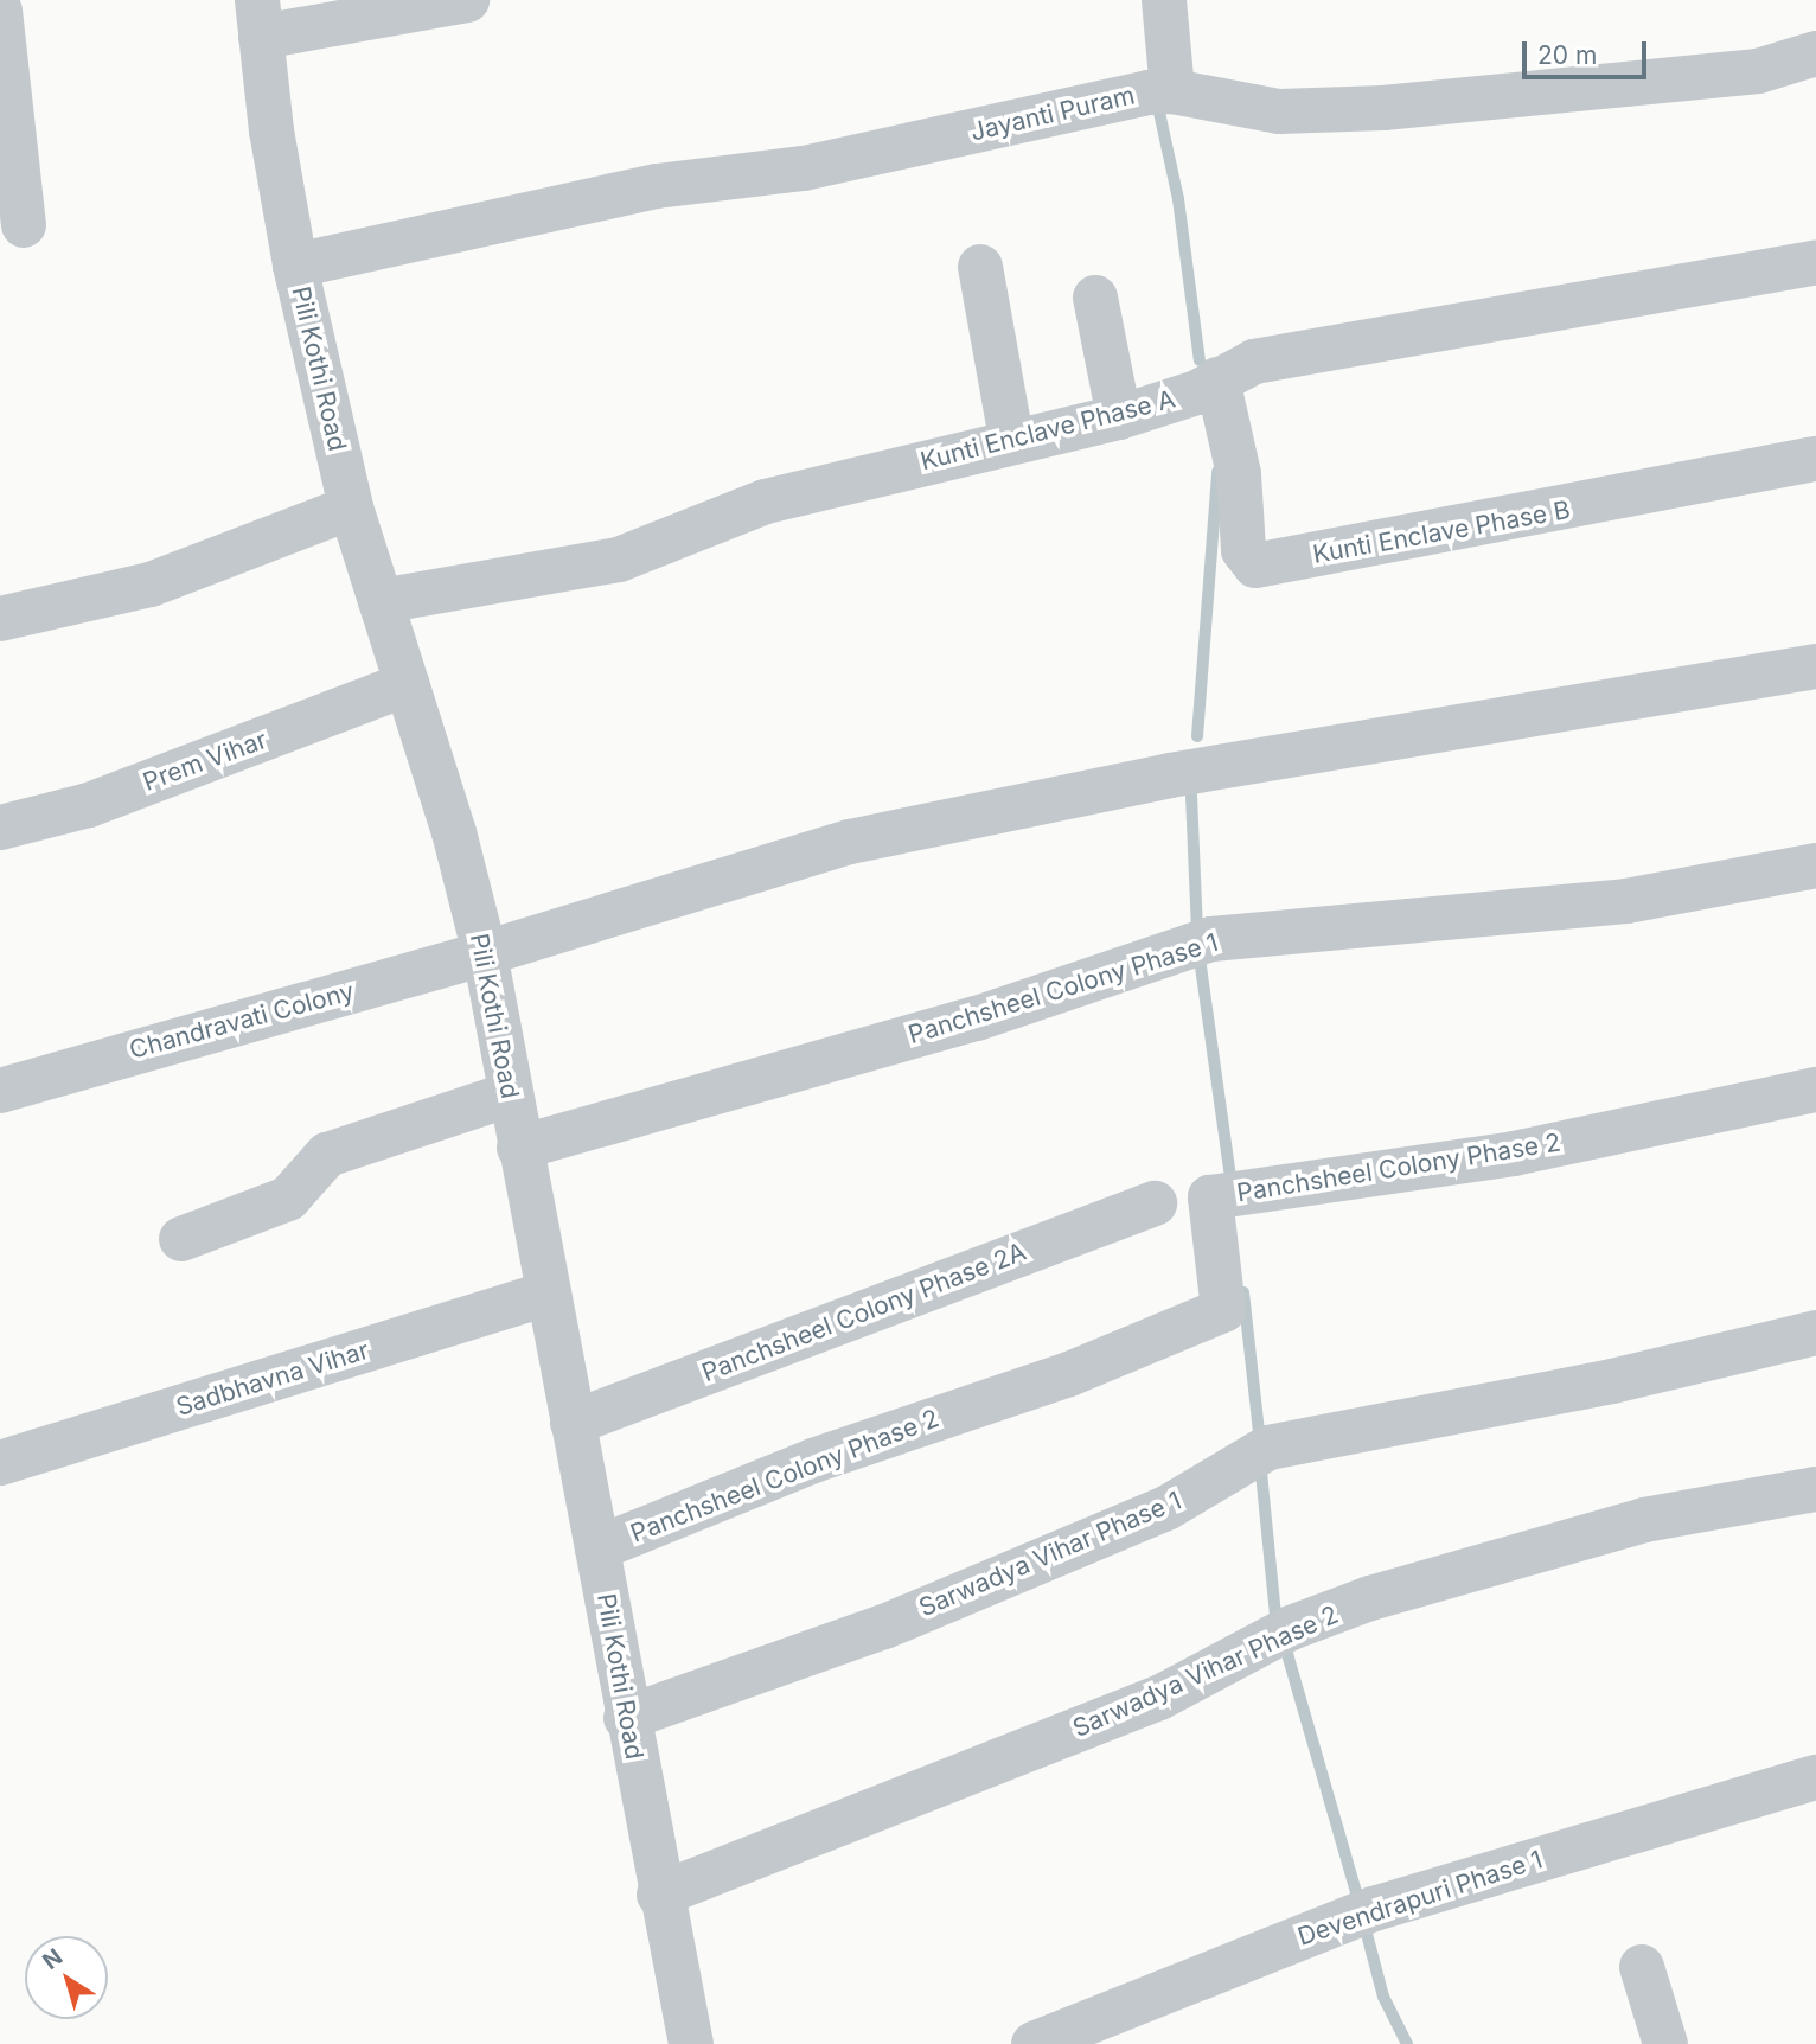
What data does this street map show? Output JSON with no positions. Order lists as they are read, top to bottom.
{
  "streets": {
    "street": [
      "Jayanti Puram",
      "Pili Kothi Road",
      "Kunti Enclave Phase A",
      "Kunti Enclave Phase B",
      "Prem Vihar",
      "Panchsheel Colony Phase 1",
      "Chandravati Colony",
      "Panchsheel Colony Phase 2",
      "Panchsheel Colony Phase 2A",
      "Sadbhavna Vihar",
      "Sarwadya Vihar Phase 1",
      "Sarwadya Vihar Phase 2",
      "Devendrapuri Phase 1"
    ]
  },
  "crossings": [
    ["Jayanti Puram", "Pili Kothi Road"],
    ["Pili Kothi Road", "Kunti Enclave Phase A"],
    ["Pili Kothi Road", "Prem Vihar"],
    ["Pili Kothi Road", "Panchsheel Colony Phase 1"],
    ["Pili Kothi Road", "Chandravati Colony"],
    ["Pili Kothi Road", "Panchsheel Colony Phase 2"],
    ["Pili Kothi Road", "Panchsheel Colony Phase 2A"],
    ["Pili Kothi Road", "Sadbhavna Vihar"],
    ["Pili Kothi Road", "Sarwadya Vihar Phase 1"],
    ["Pili Kothi Road", "Sarwadya Vihar Phase 2"],
    ["Kunti Enclave Phase A", "Kunti Enclave Phase B"]
  ],
  "scale_bar": "20 m",
  "north": "top left"
}
